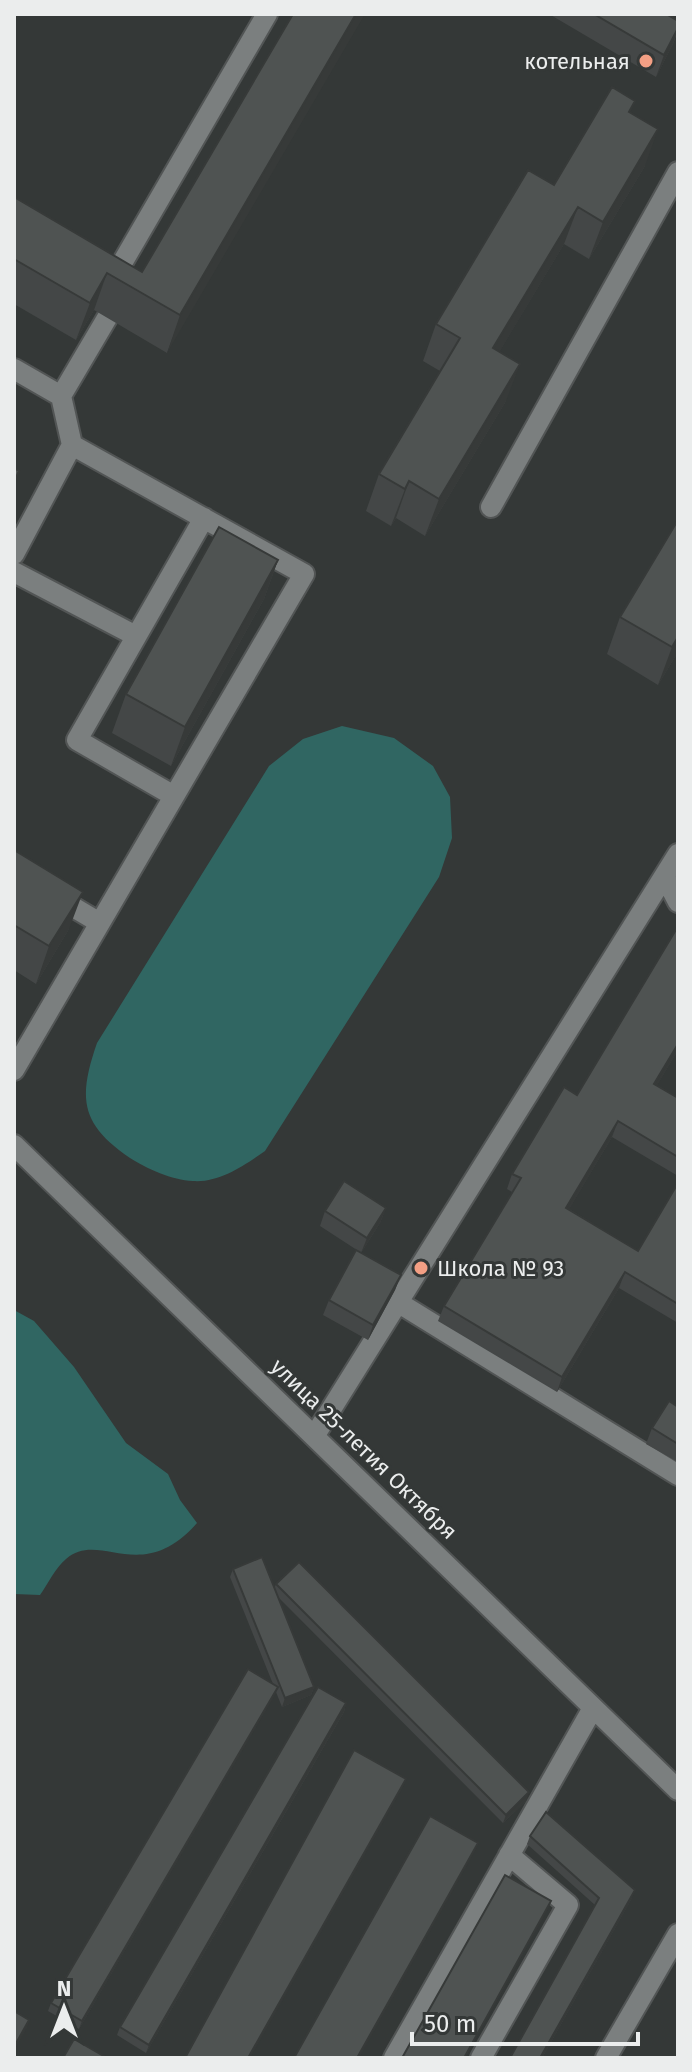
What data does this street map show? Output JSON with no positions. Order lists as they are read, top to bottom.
{
  "streets": {
    "street": ["улица 25-летия Октября"]
  },
  "places": ["котельная", "Школа № 93"],
  "scale_bar": "50 m",
  "north": "top"
}
